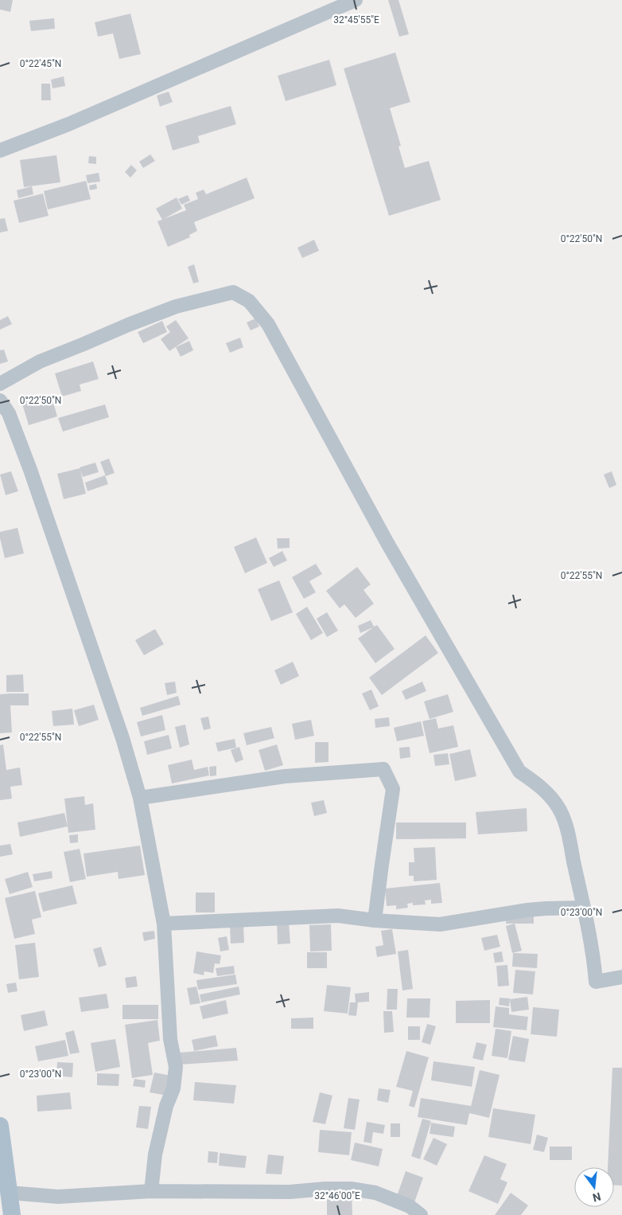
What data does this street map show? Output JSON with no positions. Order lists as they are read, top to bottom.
{
  "north": "bottom",
  "coordinates": [
    "32°45'55\"E",
    "0°22'45\"N",
    "0°22'50\"N",
    "0°22'55\"N",
    "0°23'00\"N",
    "32°46'00\"E"
  ]
}
